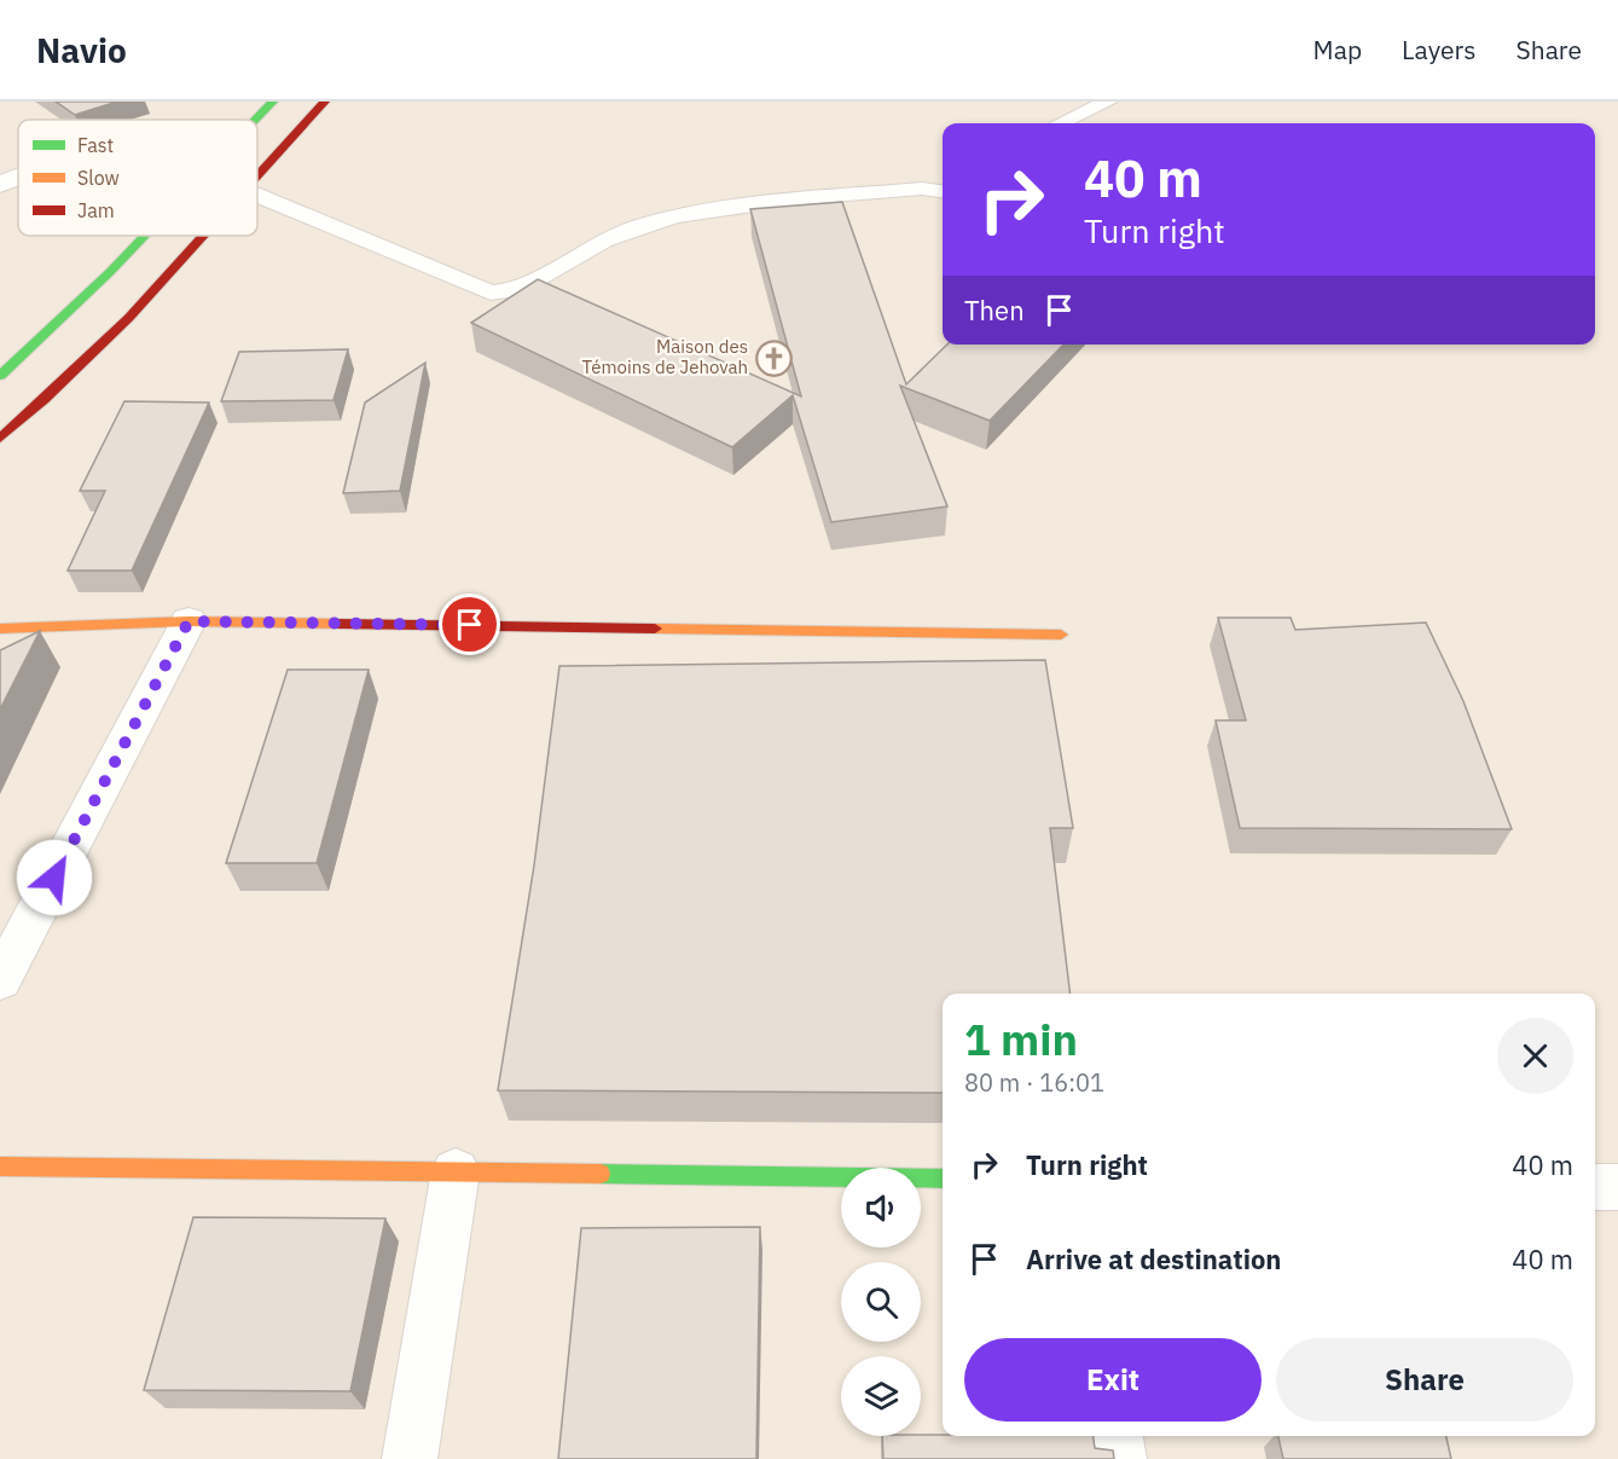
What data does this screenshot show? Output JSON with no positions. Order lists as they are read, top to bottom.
{
  "places": {
    "church": ["Maison des Témoins de Jehovah"]
  },
  "legend": ["Fast", "Slow", "Jam"],
  "page": {
    "header": "Navio",
    "nav": ["Map", "Layers", "Share"],
    "turn": ["40 m", "Turn right"],
    "then": "Then",
    "heading": ["1 min", "80 m · 16:01"],
    "list": [
      {
        "name": "Turn right",
        "value": "40 m"
      },
      {
        "name": "Arrive at destination",
        "value": "40 m"
      }
    ],
    "buttons": ["Exit", "Share"]
  }
}
